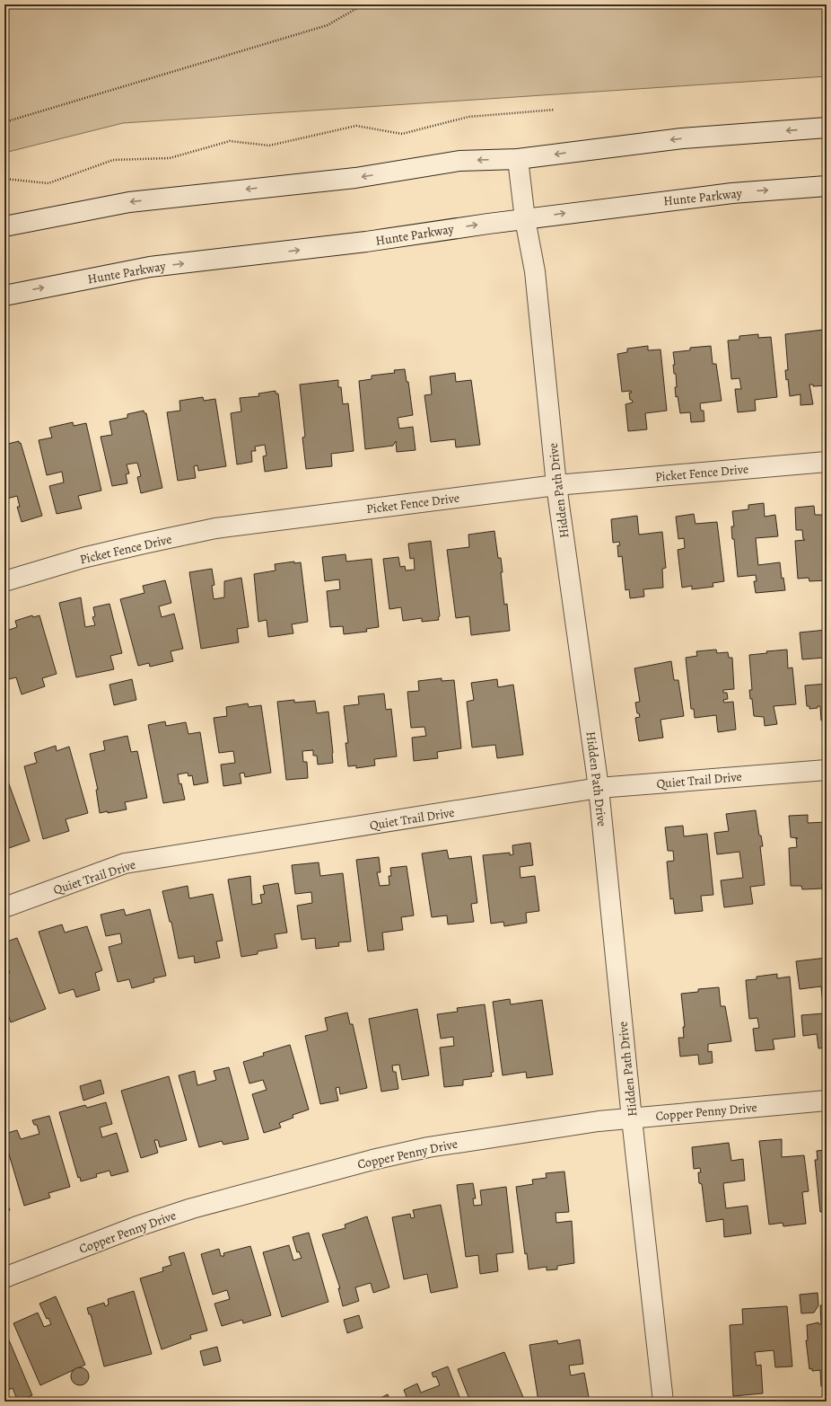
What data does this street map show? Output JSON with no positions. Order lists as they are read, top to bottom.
{
  "streets": {
    "street": [
      "Hunte Parkway",
      "Picket Fence Drive",
      "Hidden Path Drive",
      "Quiet Trail Drive",
      "Copper Penny Drive"
    ]
  },
  "crossings": [
    ["Hunte Parkway", "Hidden Path Drive"],
    ["Picket Fence Drive", "Hidden Path Drive"],
    ["Hidden Path Drive", "Quiet Trail Drive"],
    ["Hidden Path Drive", "Copper Penny Drive"]
  ]
}
